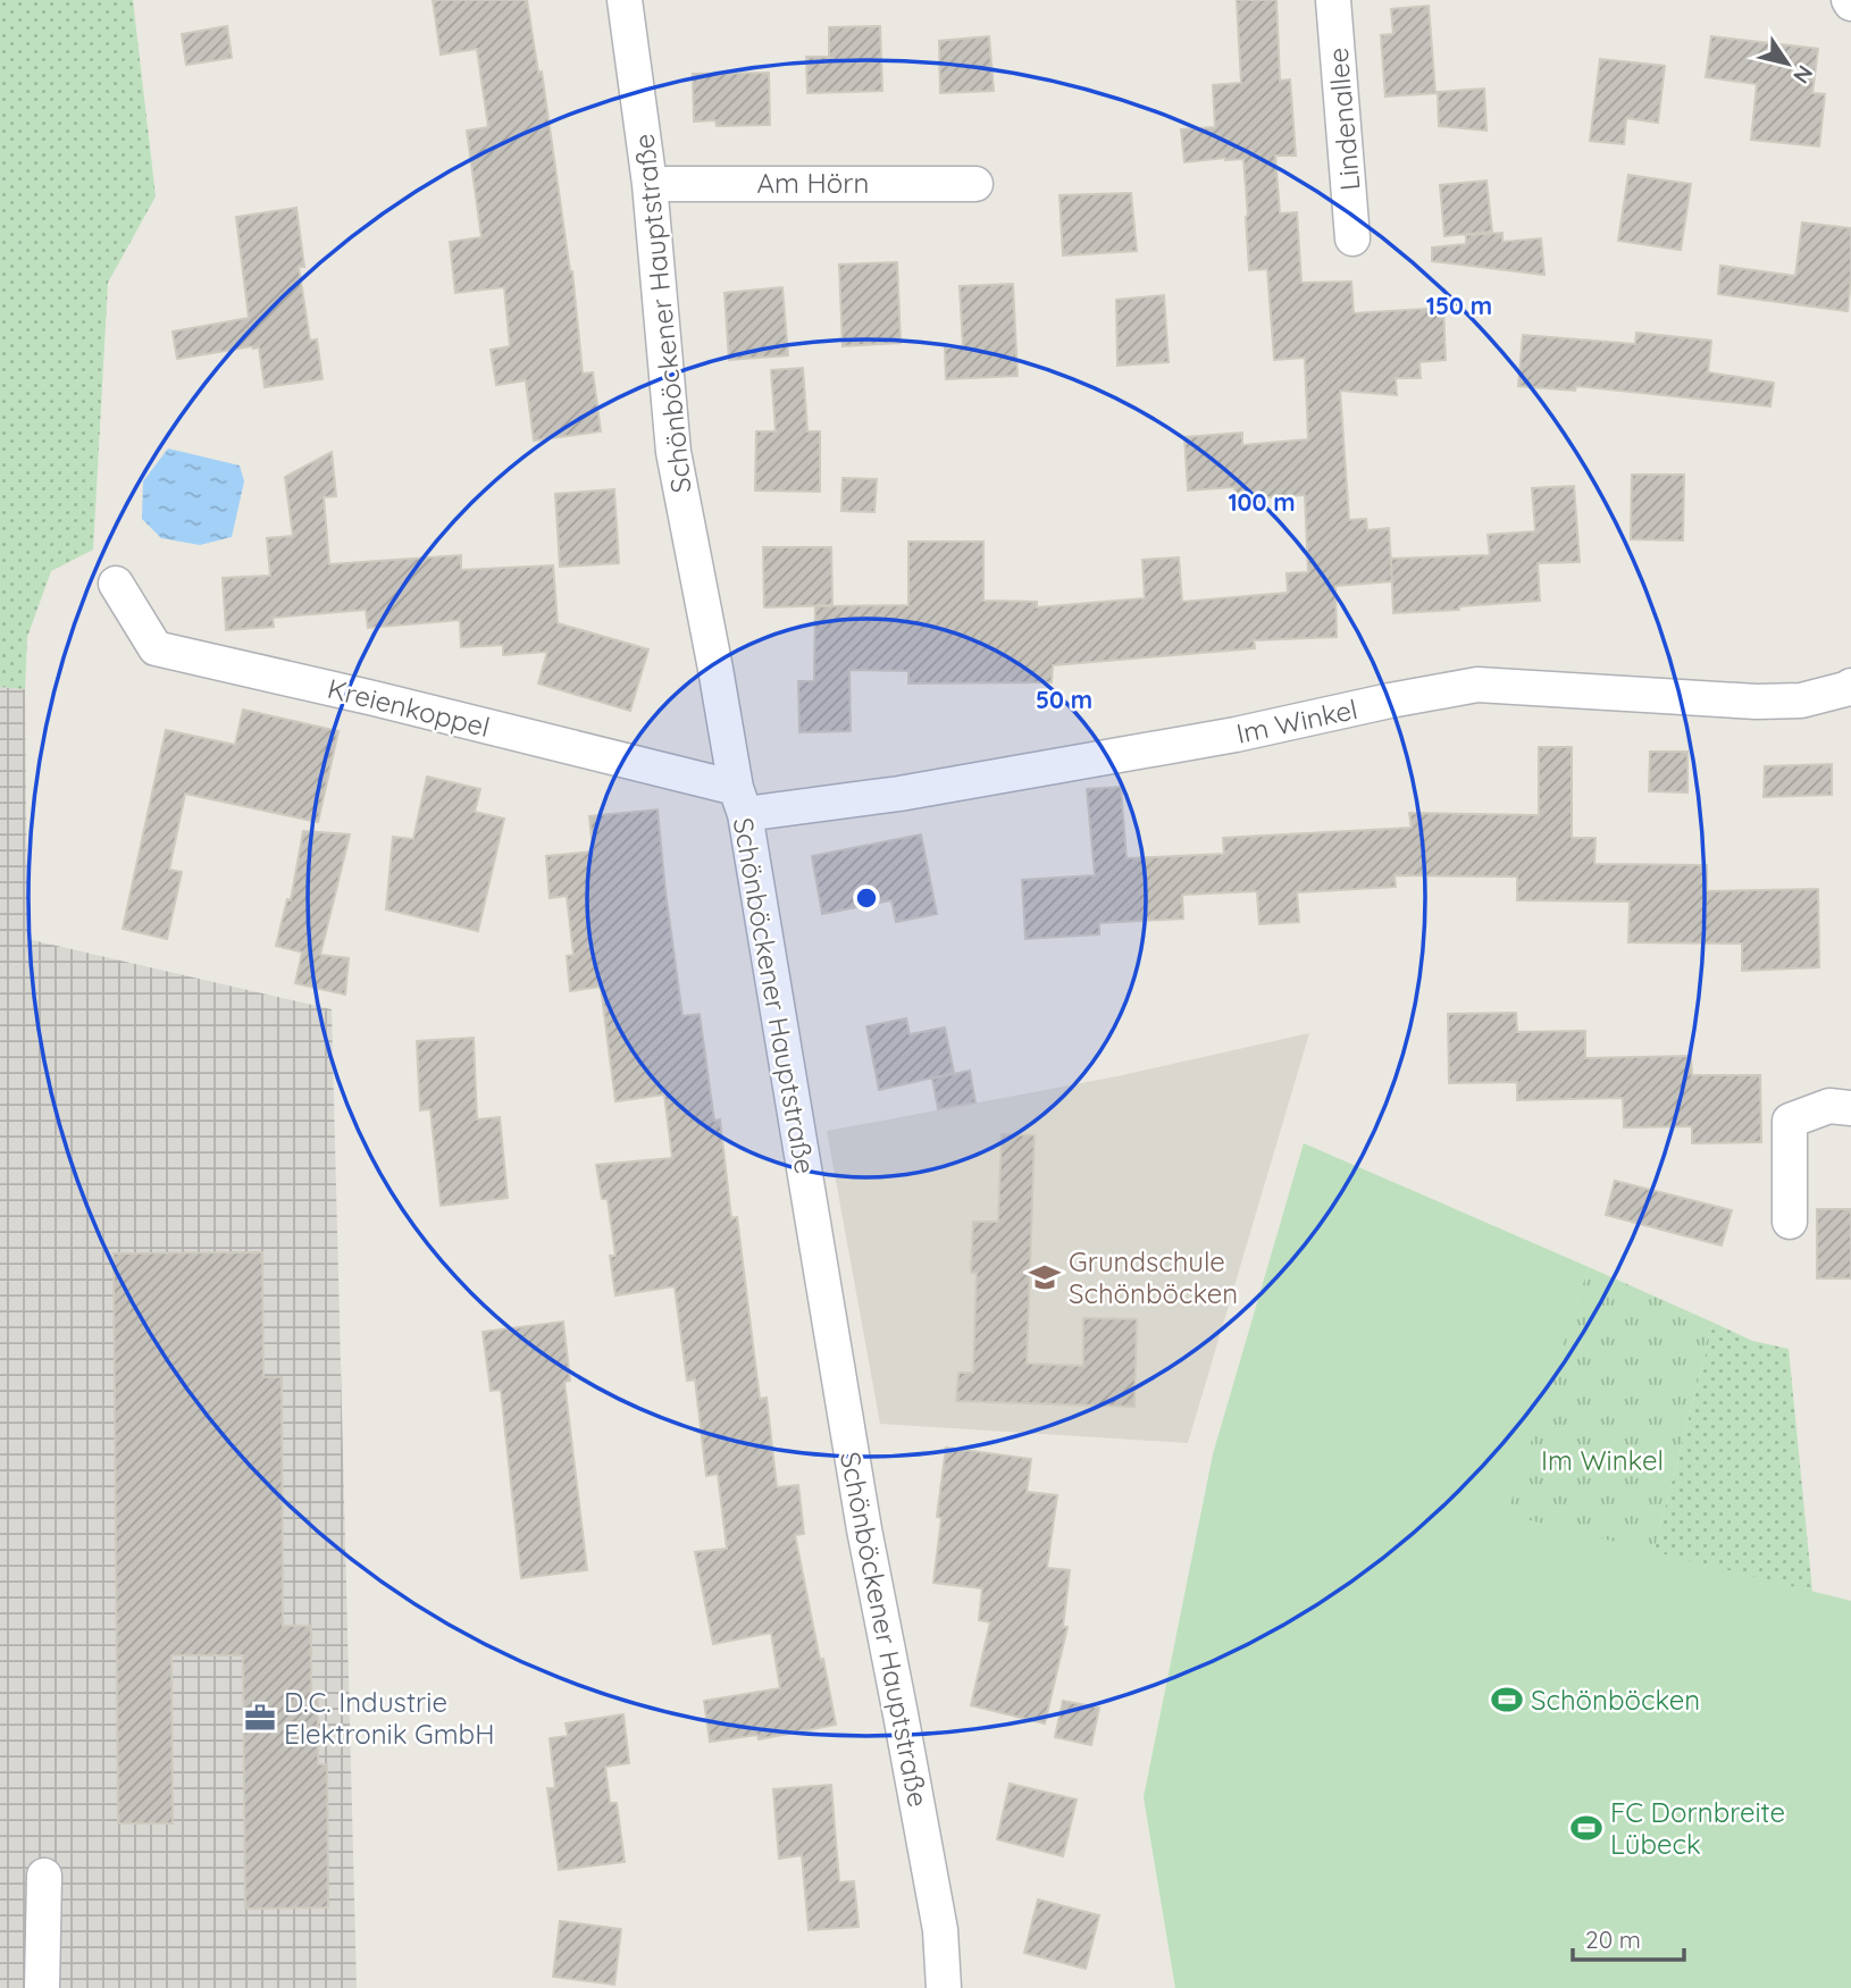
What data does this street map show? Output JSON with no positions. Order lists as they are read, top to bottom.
{
  "streets": {
    "street": [
      "Lindenallee",
      "Am Hörn",
      "Schönböckener Hauptstraße",
      "Kreienkoppel",
      "Im Winkel"
    ]
  },
  "crossings": [
    ["Am Hörn", "Schönböckener Hauptstraße"],
    ["Schönböckener Hauptstraße", "Kreienkoppel"],
    ["Schönböckener Hauptstraße", "Im Winkel"],
    ["Kreienkoppel", "Im Winkel"]
  ],
  "parks": ["Im Winkel"],
  "places": {
    "school or university": ["Grundschule Schönböcken"],
    "sports": ["Schönböcken", "FC Dornbreite Lübeck"],
    "office": ["D.C. Industrie Elektronik GmbH"]
  },
  "scale_bar": "20 m",
  "north": "bottom right",
  "rings": ["150 m", "100 m", "50 m"]
}
